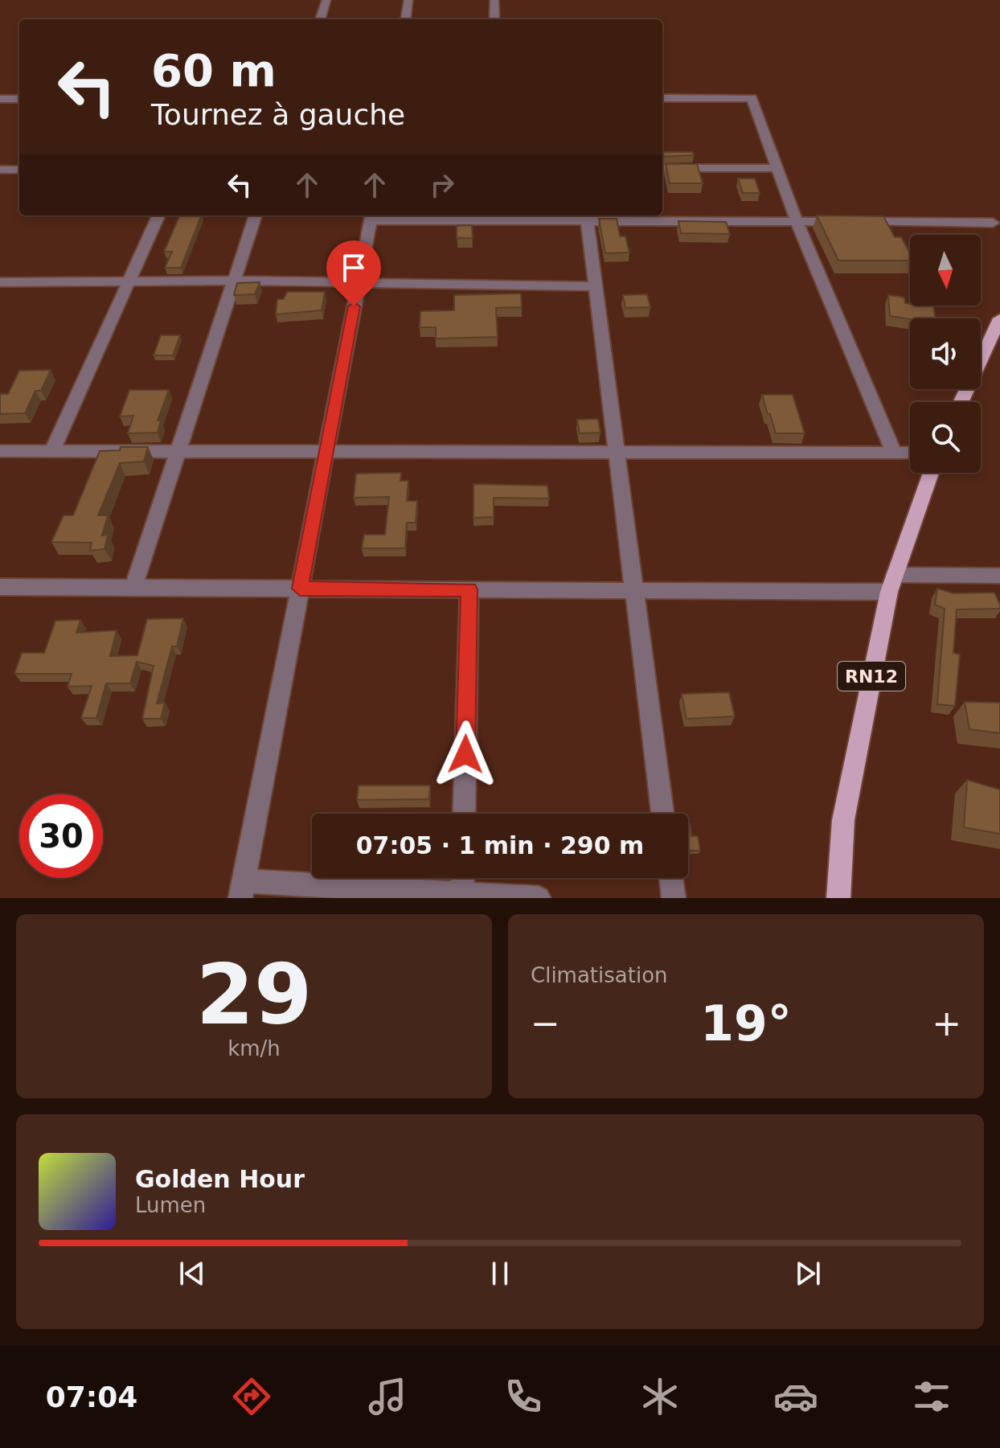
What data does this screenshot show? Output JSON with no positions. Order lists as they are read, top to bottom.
{
  "streets": {
    "main road": ["RN12"]
  },
  "north": "bottom",
  "page": {
    "turn": ["60 m", "Tournez à gauche"],
    "limit": "30",
    "trip": "07:05 · 1 min · 290 m",
    "tile": [
      ["29", "km/h"],
      "Climatisation"
    ],
    "heat": ["−", "19°", "+"],
    "song": ["Golden Hour", "Lumen"],
    "tabs": "07:04"
  }
}
